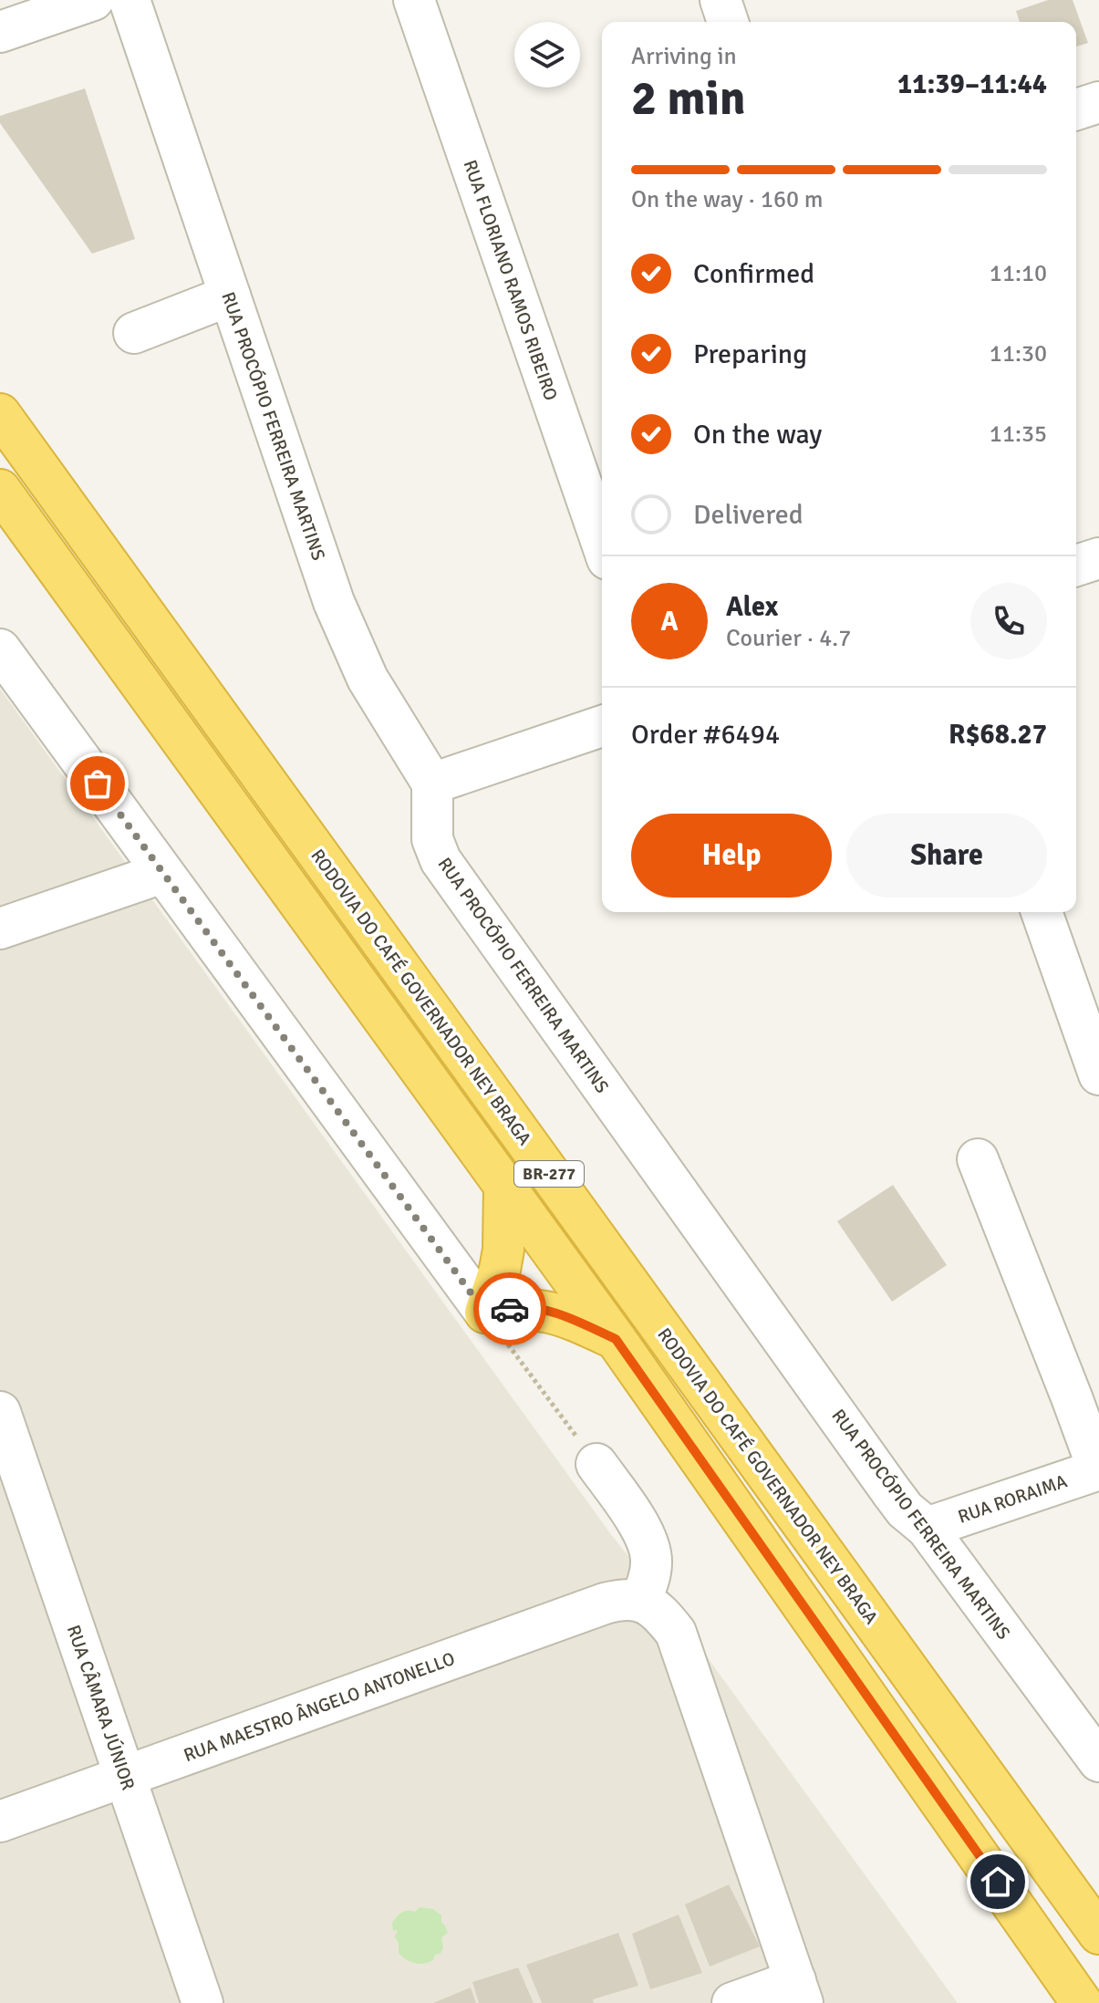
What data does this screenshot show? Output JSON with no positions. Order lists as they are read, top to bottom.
{
  "streets": {
    "highway": ["RODOVIA DO CAFÉ GOVERNADOR NEY BRAGA", "BR-277"],
    "street": [
      "RUA FLORIANO RAMOS RIBEIRO",
      "RUA PROCÓPIO FERREIRA MARTINS",
      "RUA RORAIMA",
      "RUA MAESTRO ÂNGELO ANTONELLO",
      "RUA CÂMARA JÚNIOR"
    ]
  },
  "crossings": [
    ["RUA PROCÓPIO FERREIRA MARTINS", "RUA RORAIMA"],
    ["RUA MAESTRO ÂNGELO ANTONELLO", "RUA CÂMARA JÚNIOR"]
  ],
  "page": {
    "heading": ["2 min", "Arriving in", "11:39–11:44"],
    "panel": [
      "Alex",
      "Courier · 4.7",
      "Order #6494",
      "R$68.27"
    ],
    "bar": "On the way · 160 m",
    "list": [
      ["Confirmed", "11:10"],
      ["Preparing", "11:30"],
      ["On the way", "11:35"],
      "Delivered"
    ],
    "round": "A",
    "buttons": ["Help", "Share"]
  }
}
